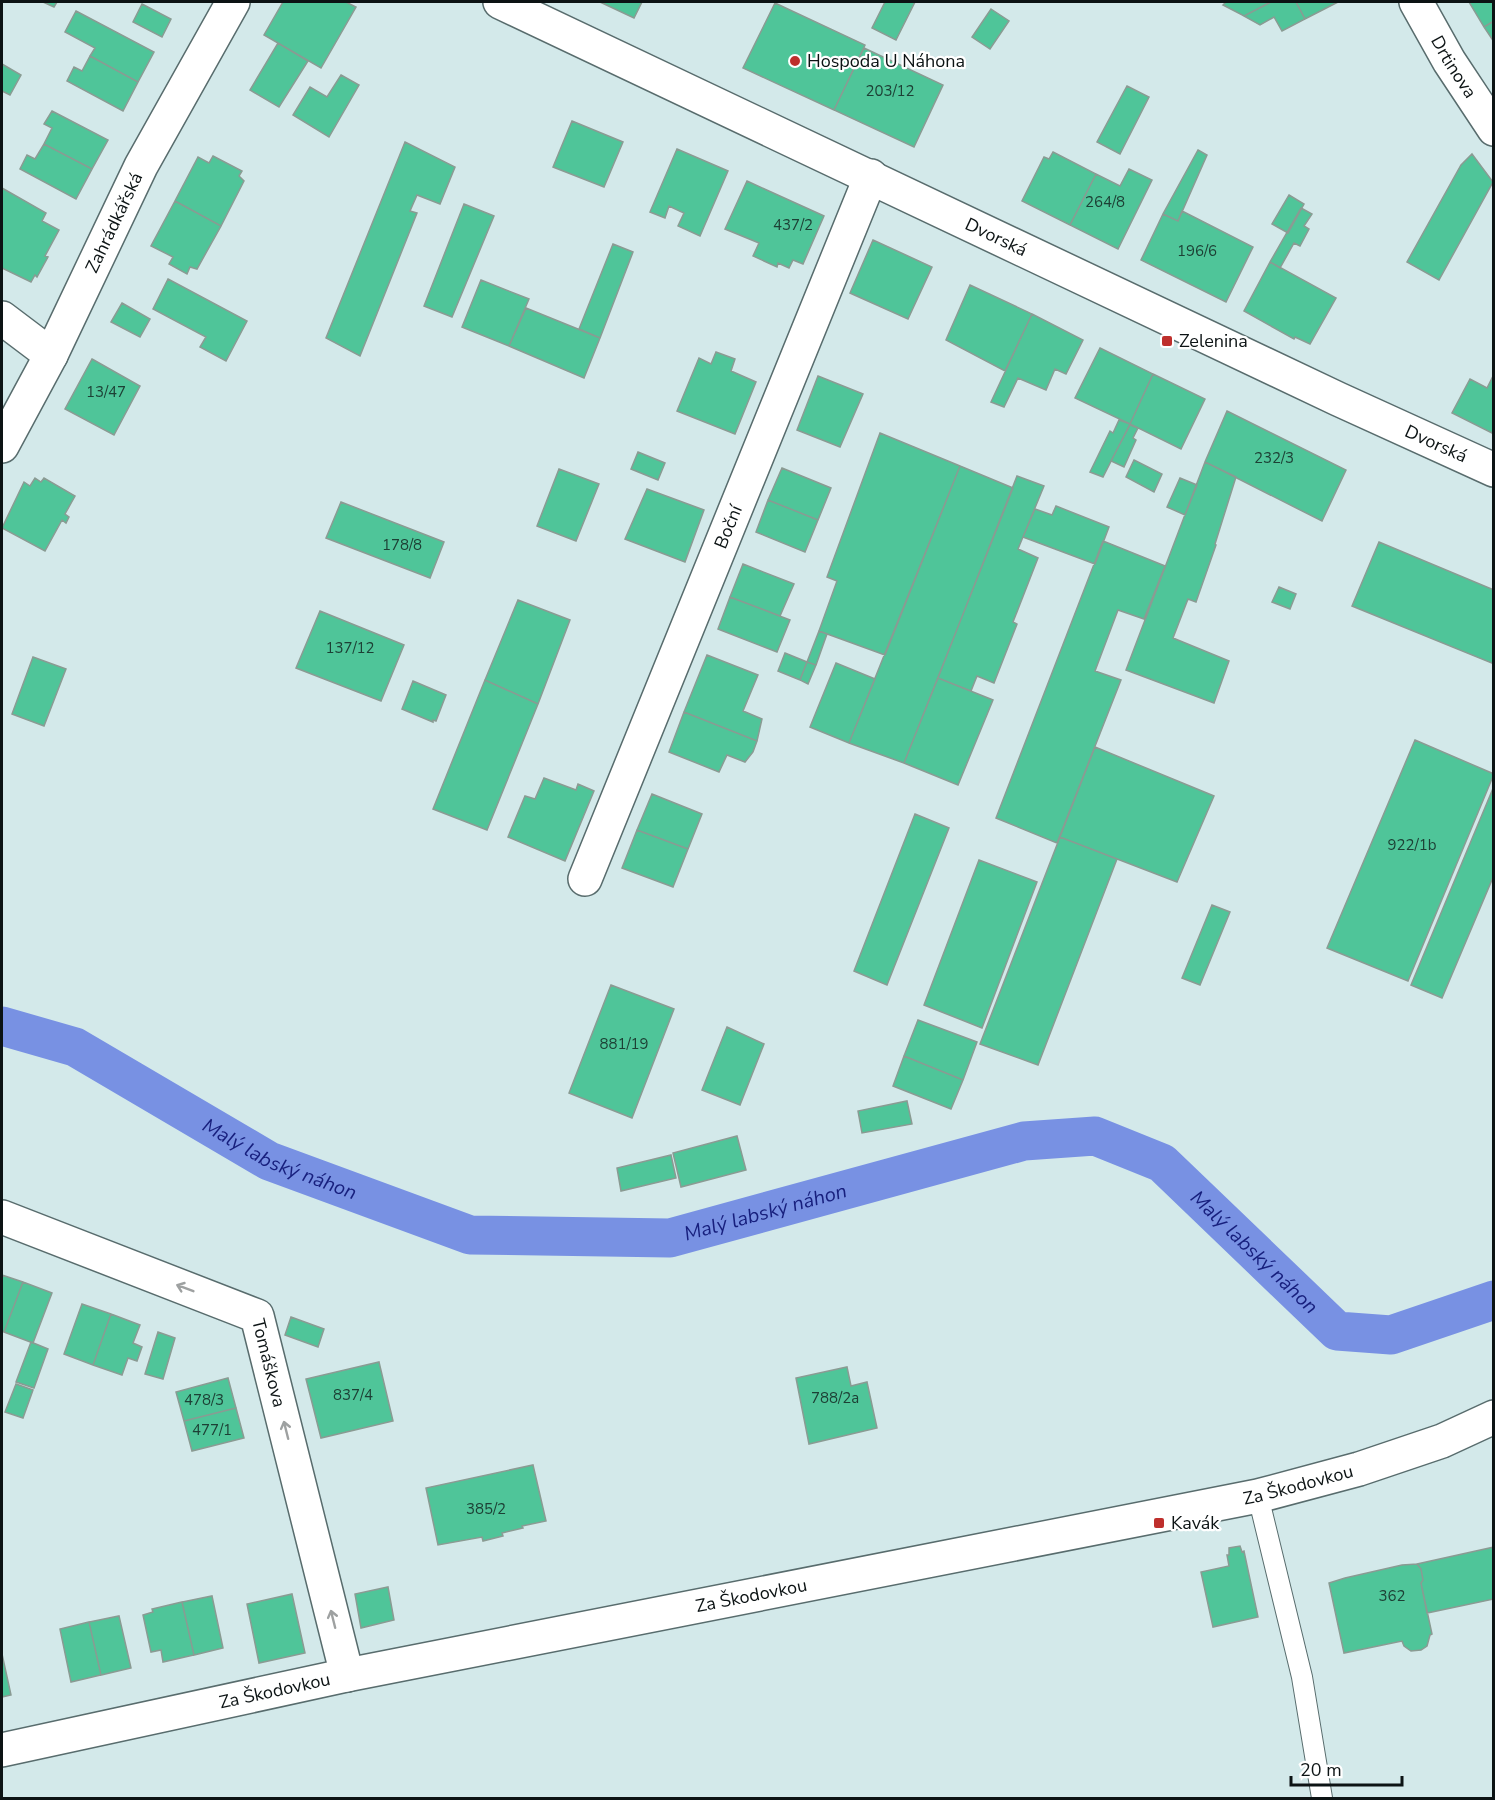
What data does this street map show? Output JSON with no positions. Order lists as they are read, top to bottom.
{
  "streets": {
    "street": [
      "Drtinova",
      "Zahrádkářská",
      "Dvorská",
      "Boční",
      "Tomáškova",
      "Za Škodovkou"
    ]
  },
  "crossings": [
    ["Dvorská", "Boční"],
    ["Tomáškova", "Za Škodovkou"]
  ],
  "one_way": ["Tomáškova"],
  "water": ["Malý labský náhon"],
  "places": {
    "other": ["Hospoda U Náhona"],
    "transit": ["Zelenina", "Kavák"]
  },
  "house_numbers": [
    "203/12",
    "264/8",
    "437/2",
    "196/6",
    "13/47",
    "232/3",
    "178/8",
    "137/12",
    "922/1b",
    "881/19",
    "837/4",
    "788/2a",
    "478/3",
    "477/1",
    "385/2",
    "362"
  ],
  "scale_bar": "20 m"
}
